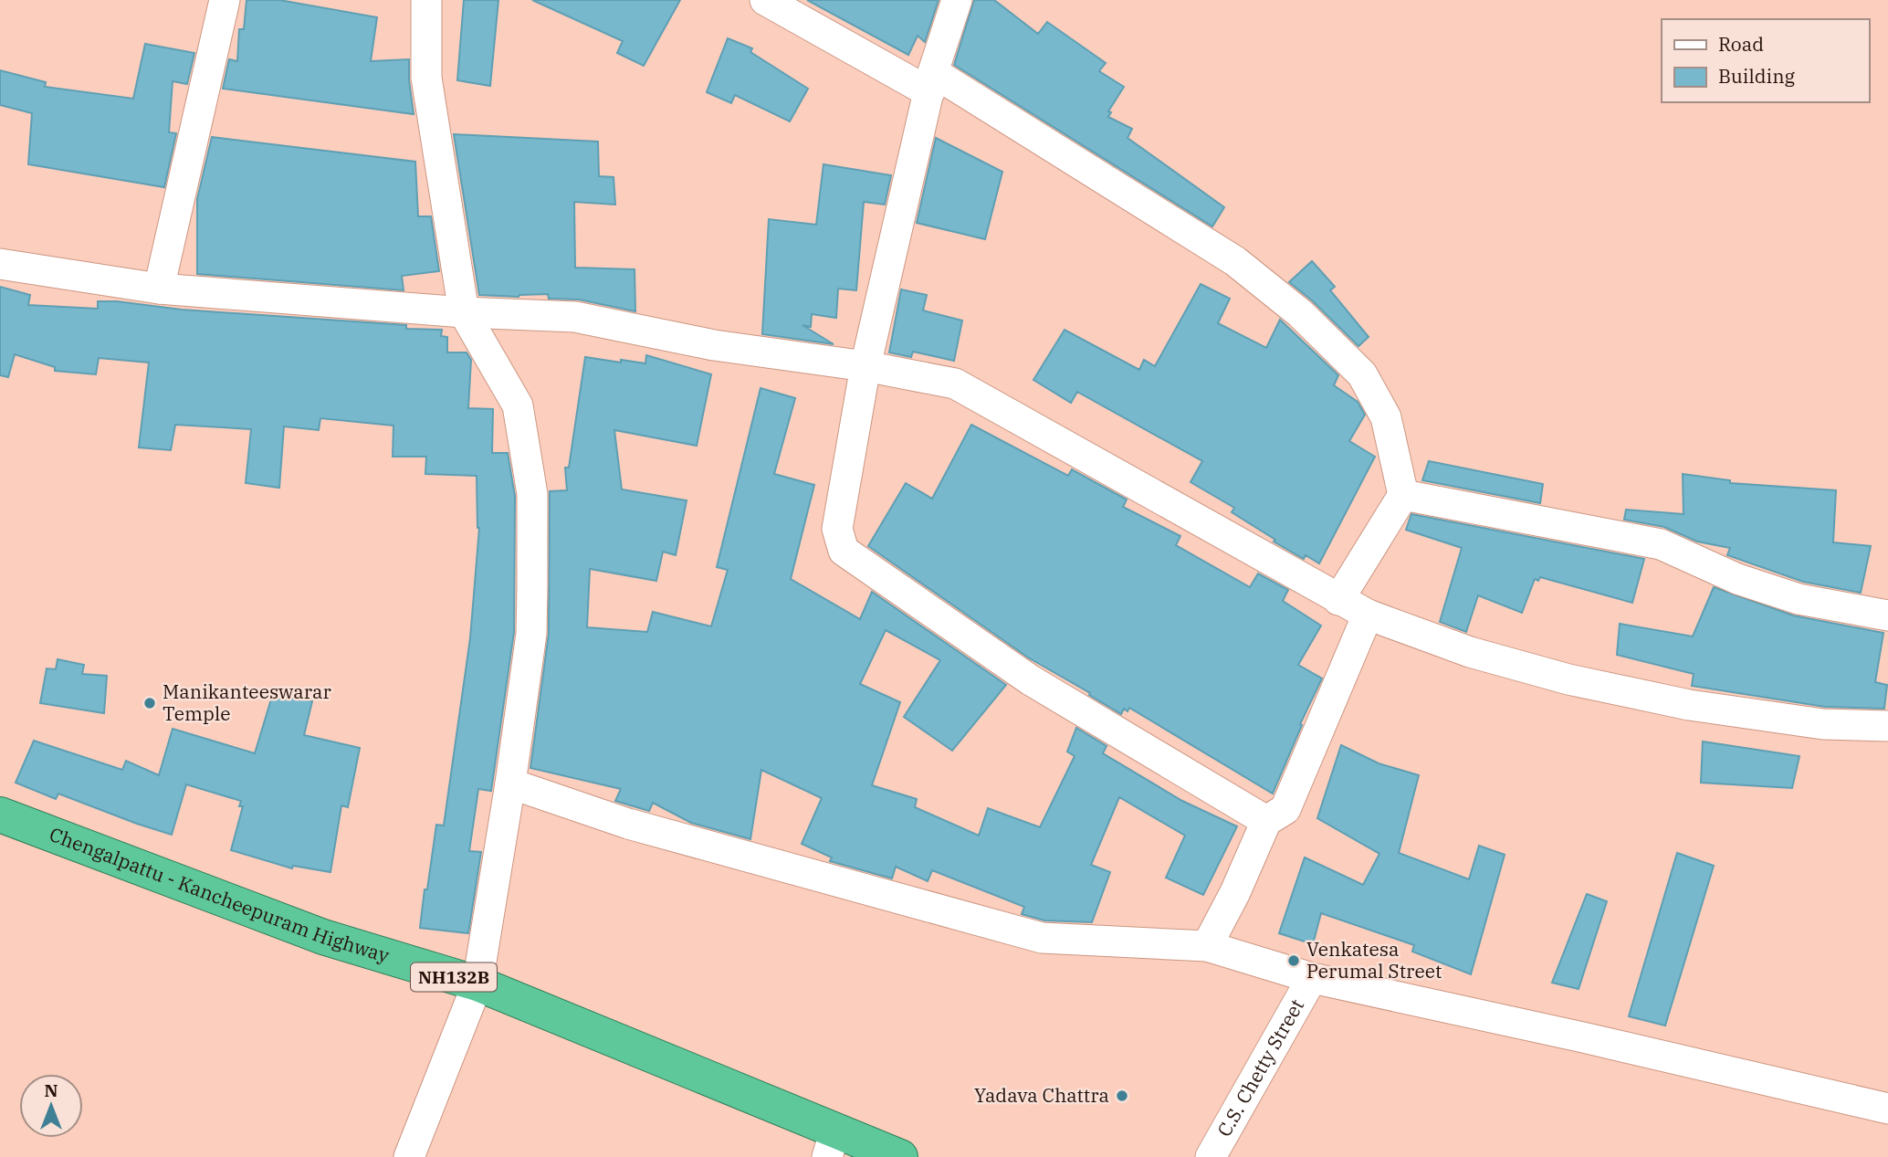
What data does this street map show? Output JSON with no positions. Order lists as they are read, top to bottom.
{
  "streets": {
    "highway": ["Chengalpattu - Kancheepuram Highway", "NH132B"],
    "street": ["C.S. Chetty Street"]
  },
  "places": ["Manikanteeswarar Temple", "Venkatesa Perumal Street", "Yadava Chattra"],
  "legend": ["Road", "Building"],
  "north": "top"
}
